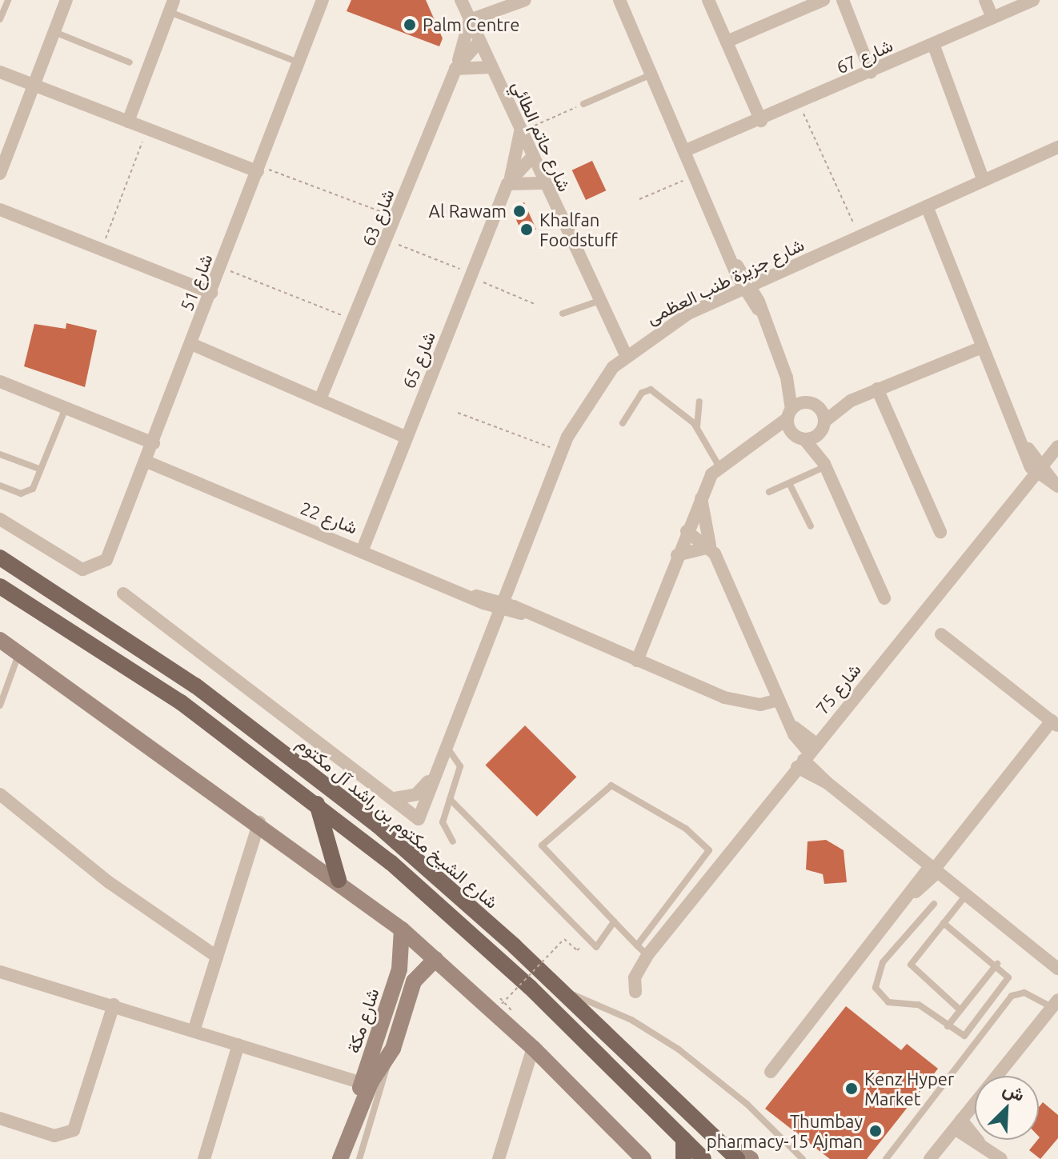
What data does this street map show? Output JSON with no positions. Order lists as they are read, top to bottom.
{
  "streets": {
    "main road": ["شارع الشيخ مكتوم بن راشد آل مكتوم"],
    "street": [
      "شارع 67",
      "شارع حاتم الطائي",
      "شارع 63",
      "شارع جزيرة طنب العظمى",
      "شارع 51",
      "شارع 65",
      "شارع 22",
      "شارع 75",
      "شارع مكة"
    ]
  },
  "crossings": [
    ["شارع حاتم الطائي", "شارع 63"],
    ["شارع حاتم الطائي", "شارع جزيرة طنب العظمى"],
    ["شارع حاتم الطائي", "شارع 65"],
    ["شارع جزيرة طنب العظمى", "شارع 22"],
    ["شارع 51", "شارع 22"],
    ["شارع 65", "شارع 22"]
  ],
  "places": [
    "Palm Centre",
    "Al Rawam",
    "Khalfan Foodstuff",
    "Kenz Hyper Market",
    "Thumbay pharmacy-15 Ajman"
  ],
  "north": "top right"
}
